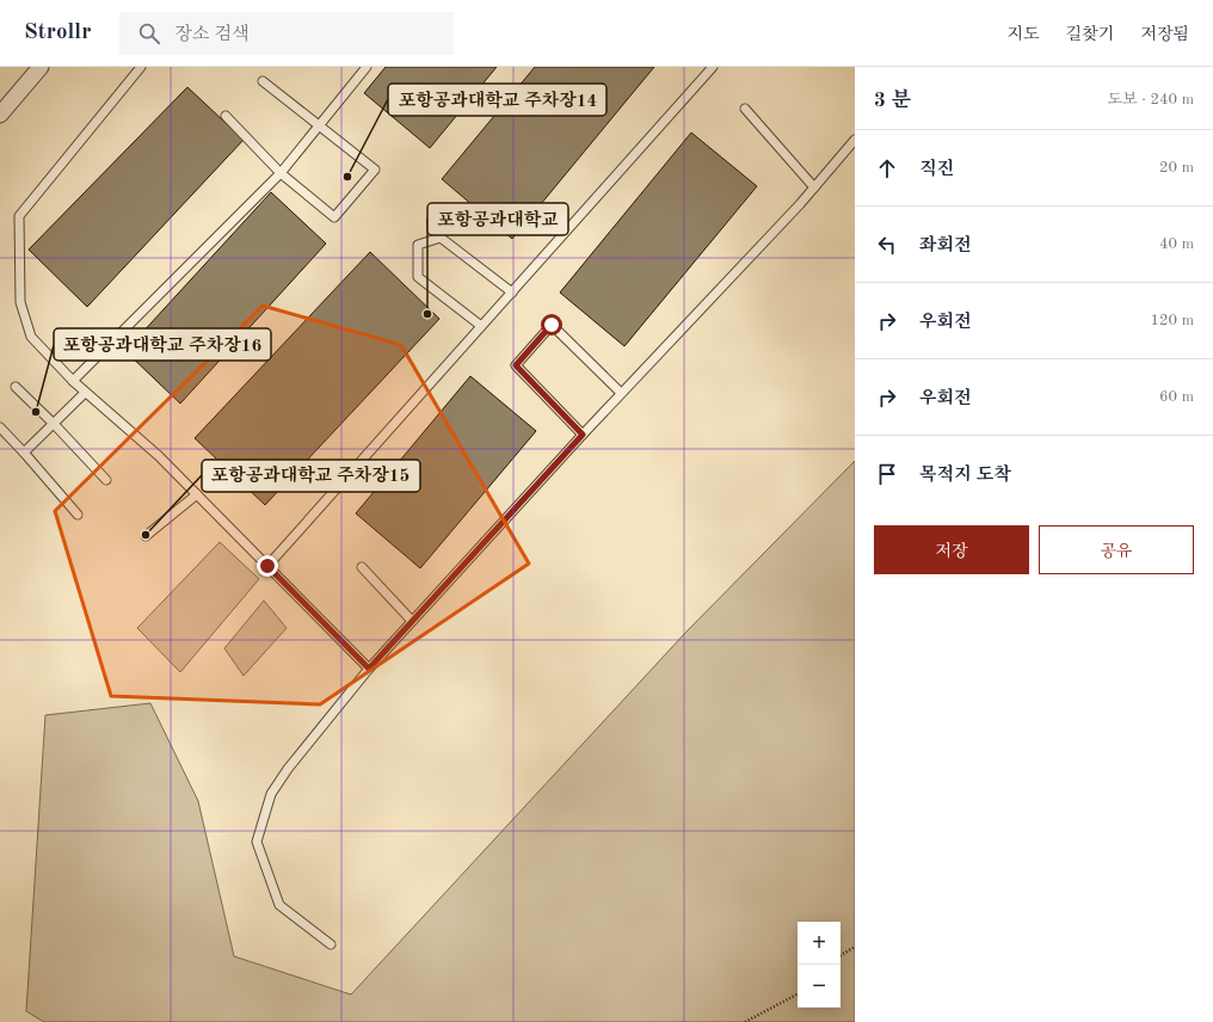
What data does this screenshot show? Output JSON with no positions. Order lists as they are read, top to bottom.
{
  "places": [
    "포항공과대학교 주차장14",
    "포항공과대학교",
    "포항공과대학교 주차장16",
    "포항공과대학교 주차장15"
  ],
  "page": {
    "header": "Strollr",
    "search": "장소 검색",
    "nav": ["지도", "길찾기", "저장됨"],
    "heading": ["3 분", "도보 · 240 m"],
    "list": [
      ["직진", "20 m"],
      ["좌회전", "40 m"],
      ["우회전", "120 m"],
      ["우회전", "60 m"],
      "목적지 도착"
    ],
    "buttons": ["저장", "공유"],
    "map_buttons": ["+", "−"]
  }
}
